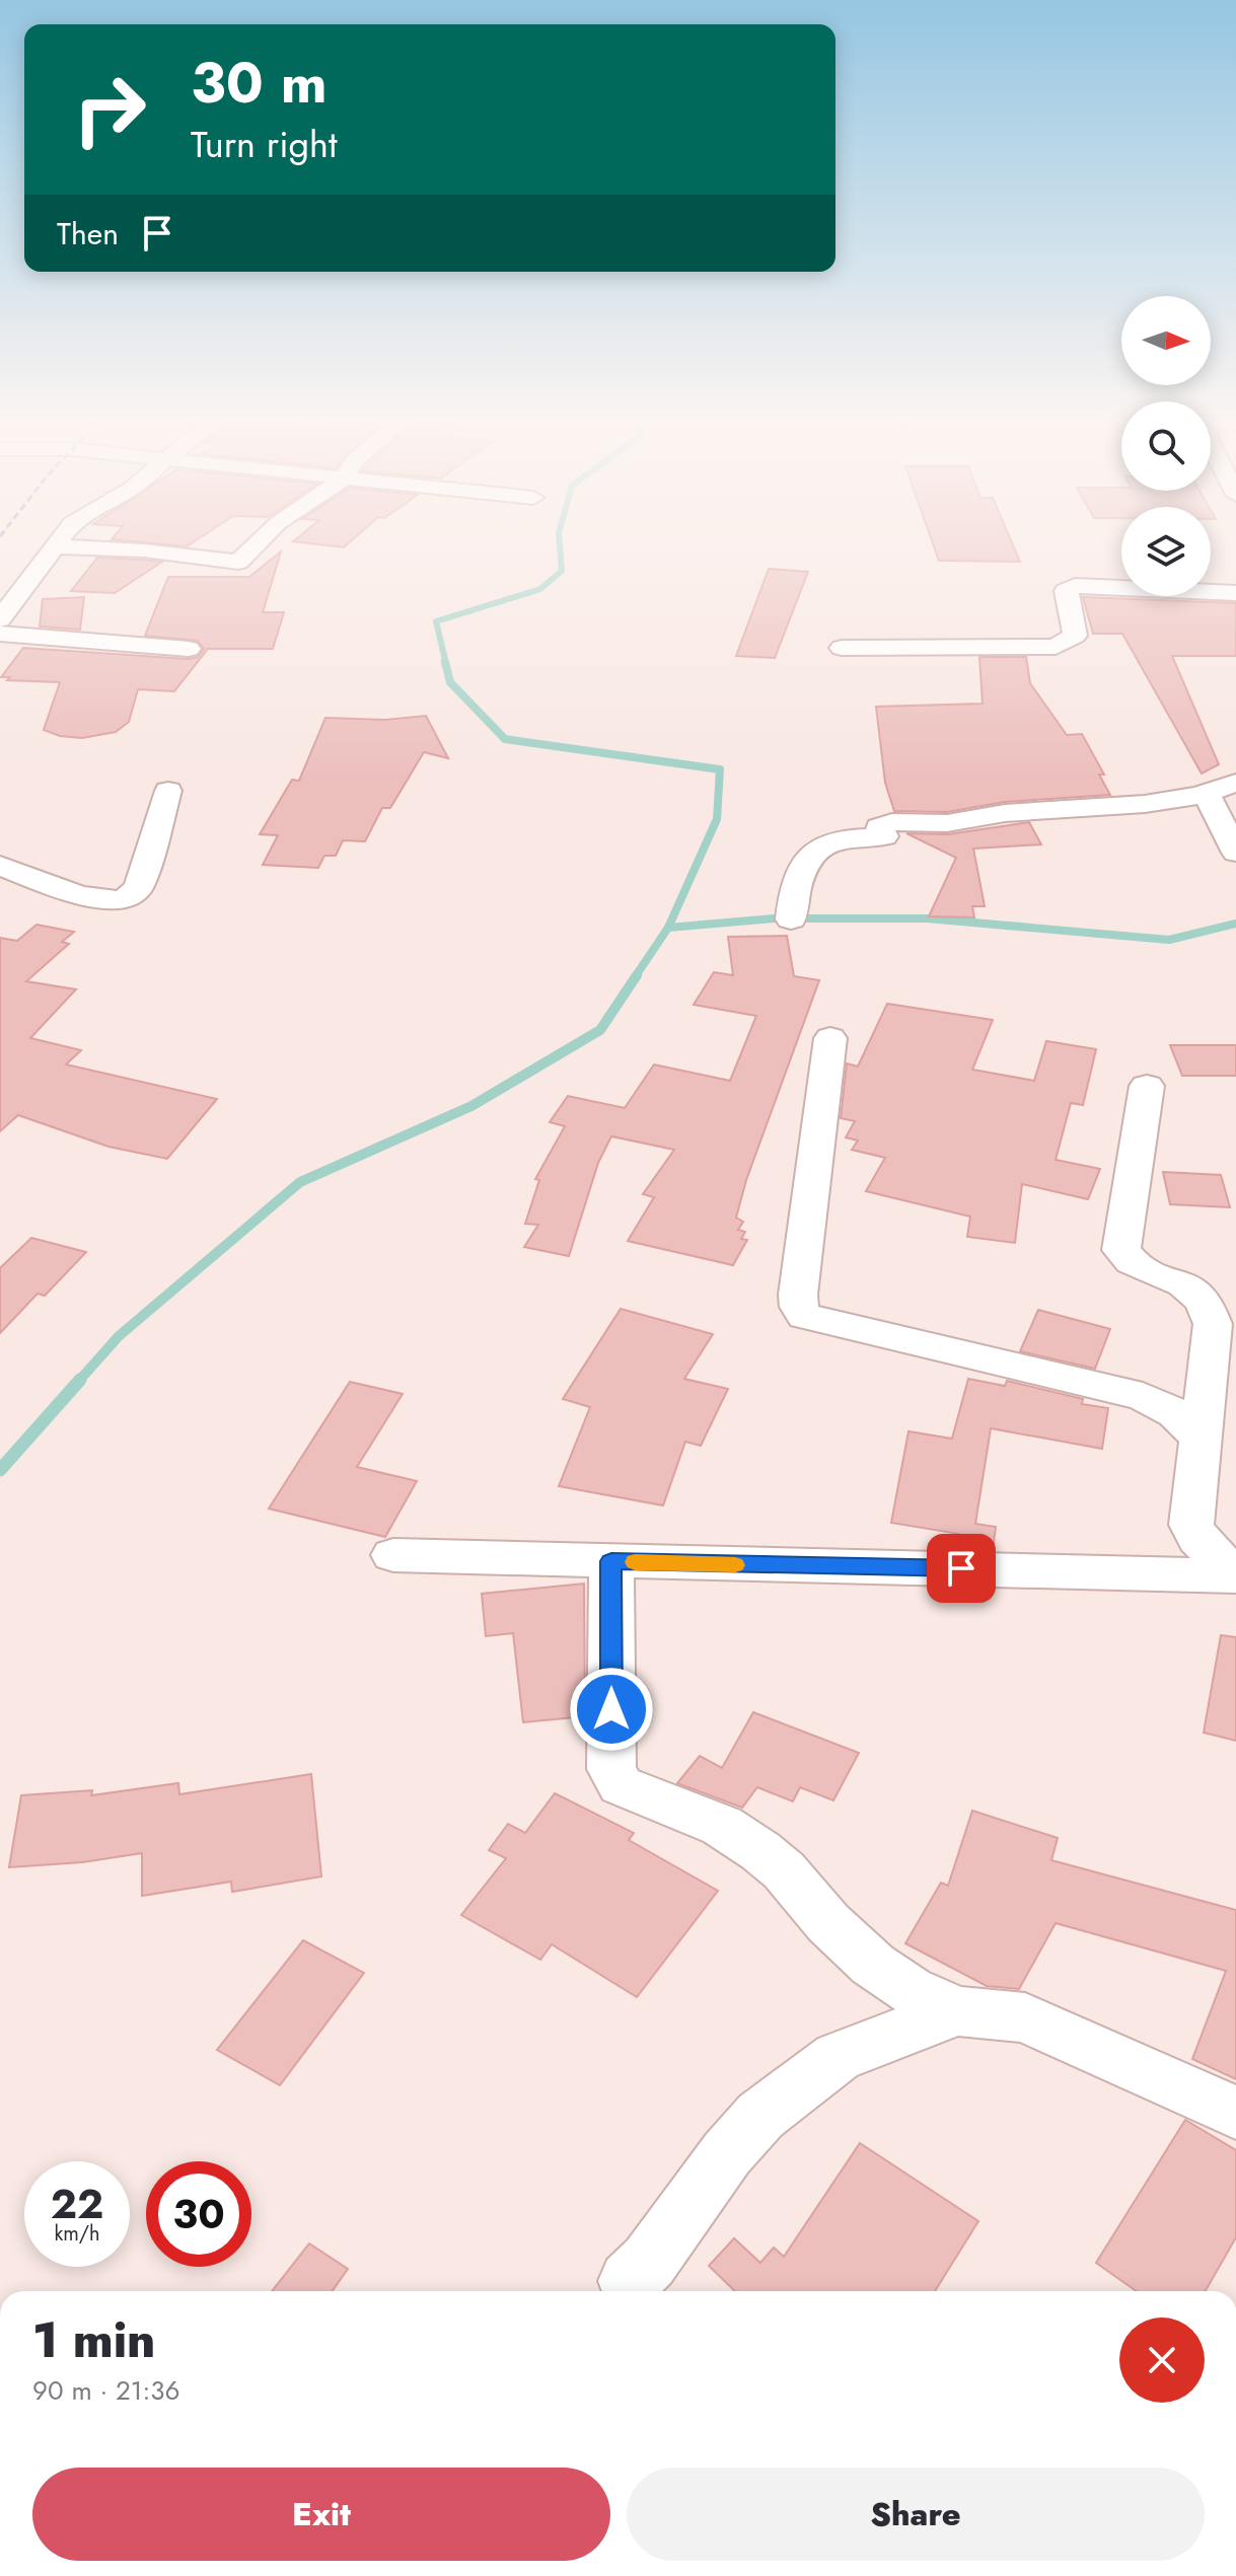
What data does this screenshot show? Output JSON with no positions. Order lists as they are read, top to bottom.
{
  "north": "right",
  "page": {
    "turn": ["30 m", "Turn right"],
    "then": "Then",
    "speed": "22 km/h",
    "limit": "30",
    "heading": ["1 min", "90 m · 21:36"],
    "buttons": ["Exit", "Share"]
  }
}
